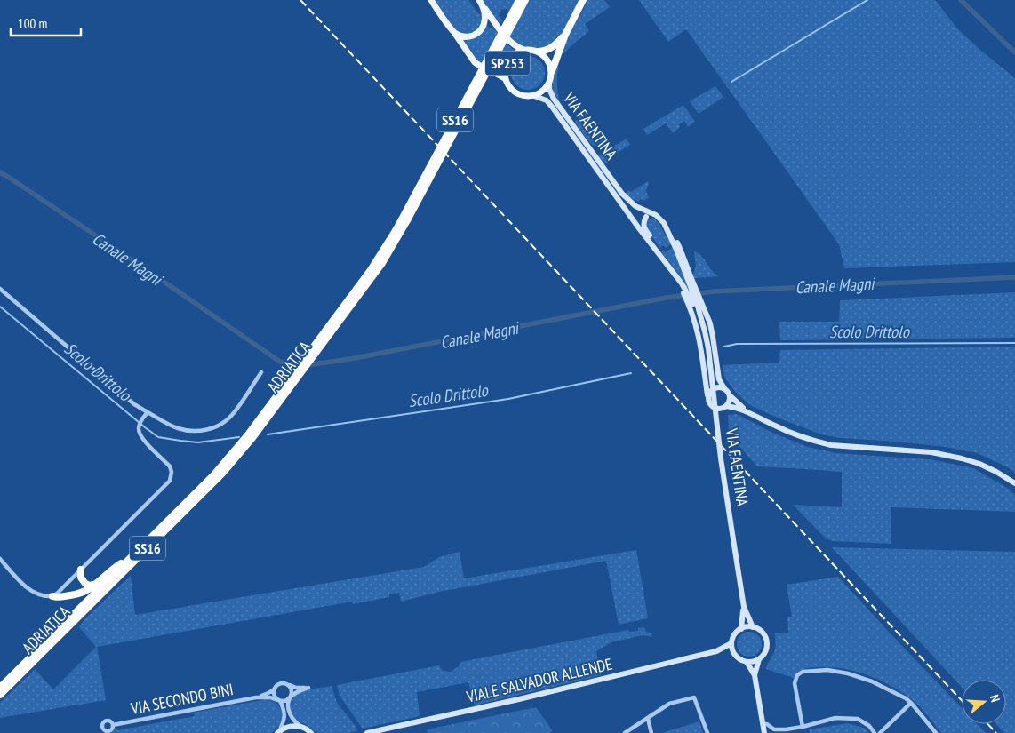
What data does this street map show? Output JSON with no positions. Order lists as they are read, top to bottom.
{
  "streets": {
    "highway": ["SS16", "ADRIATICA"],
    "main road": ["SP253", "VIA FAENTINA", "VIALE SALVADOR ALLENDE"],
    "street": ["VIA SECONDO BINI"]
  },
  "crossings": [
    ["SP253", "VIA FAENTINA"],
    ["SP253", "VIALE SALVADOR ALLENDE"],
    ["VIA FAENTINA", "VIALE SALVADOR ALLENDE"]
  ],
  "water": ["Canale Magni", "Scolo Drittolo"],
  "scale_bar": "100 m",
  "north": "right"
}
